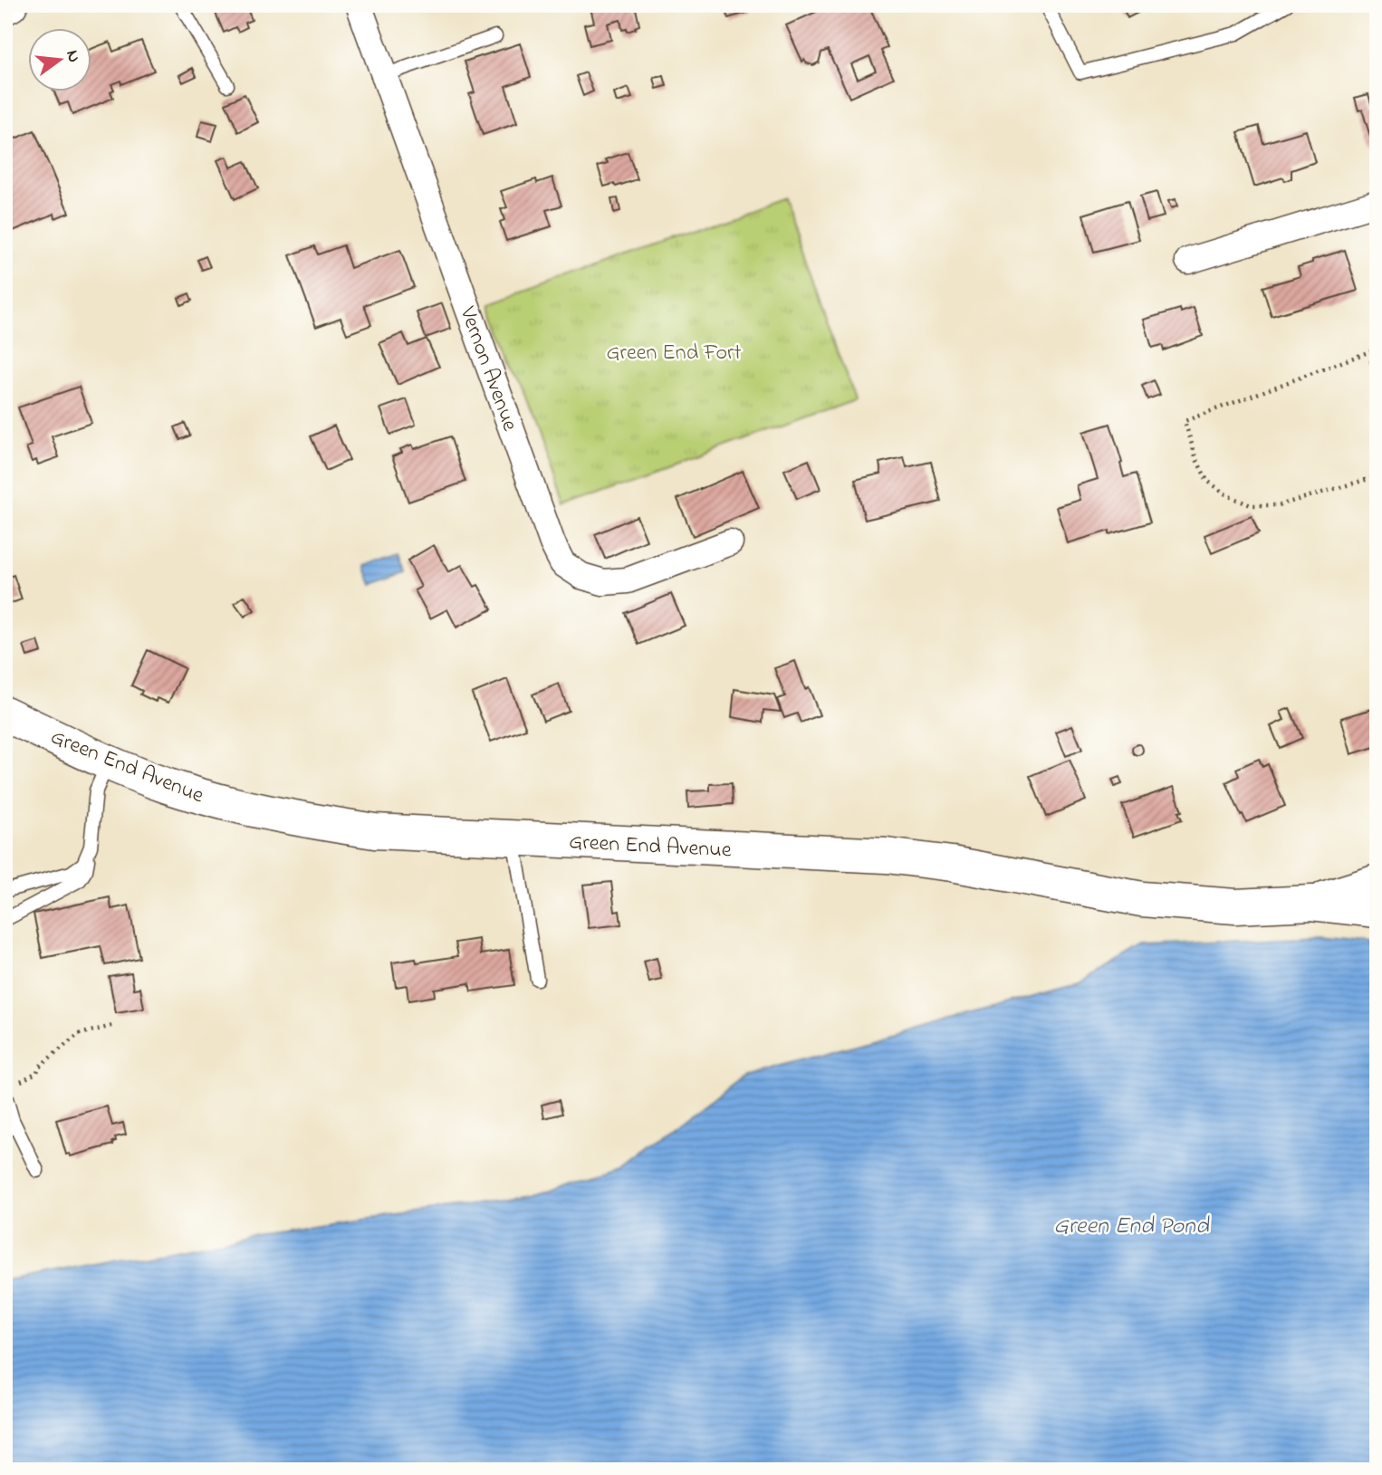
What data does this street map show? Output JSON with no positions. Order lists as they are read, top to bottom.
{
  "streets": {
    "street": ["Vernon Avenue", "Green End Avenue"]
  },
  "water": ["Green End Pond"],
  "parks": ["Green End Fort"],
  "north": "right"
}
